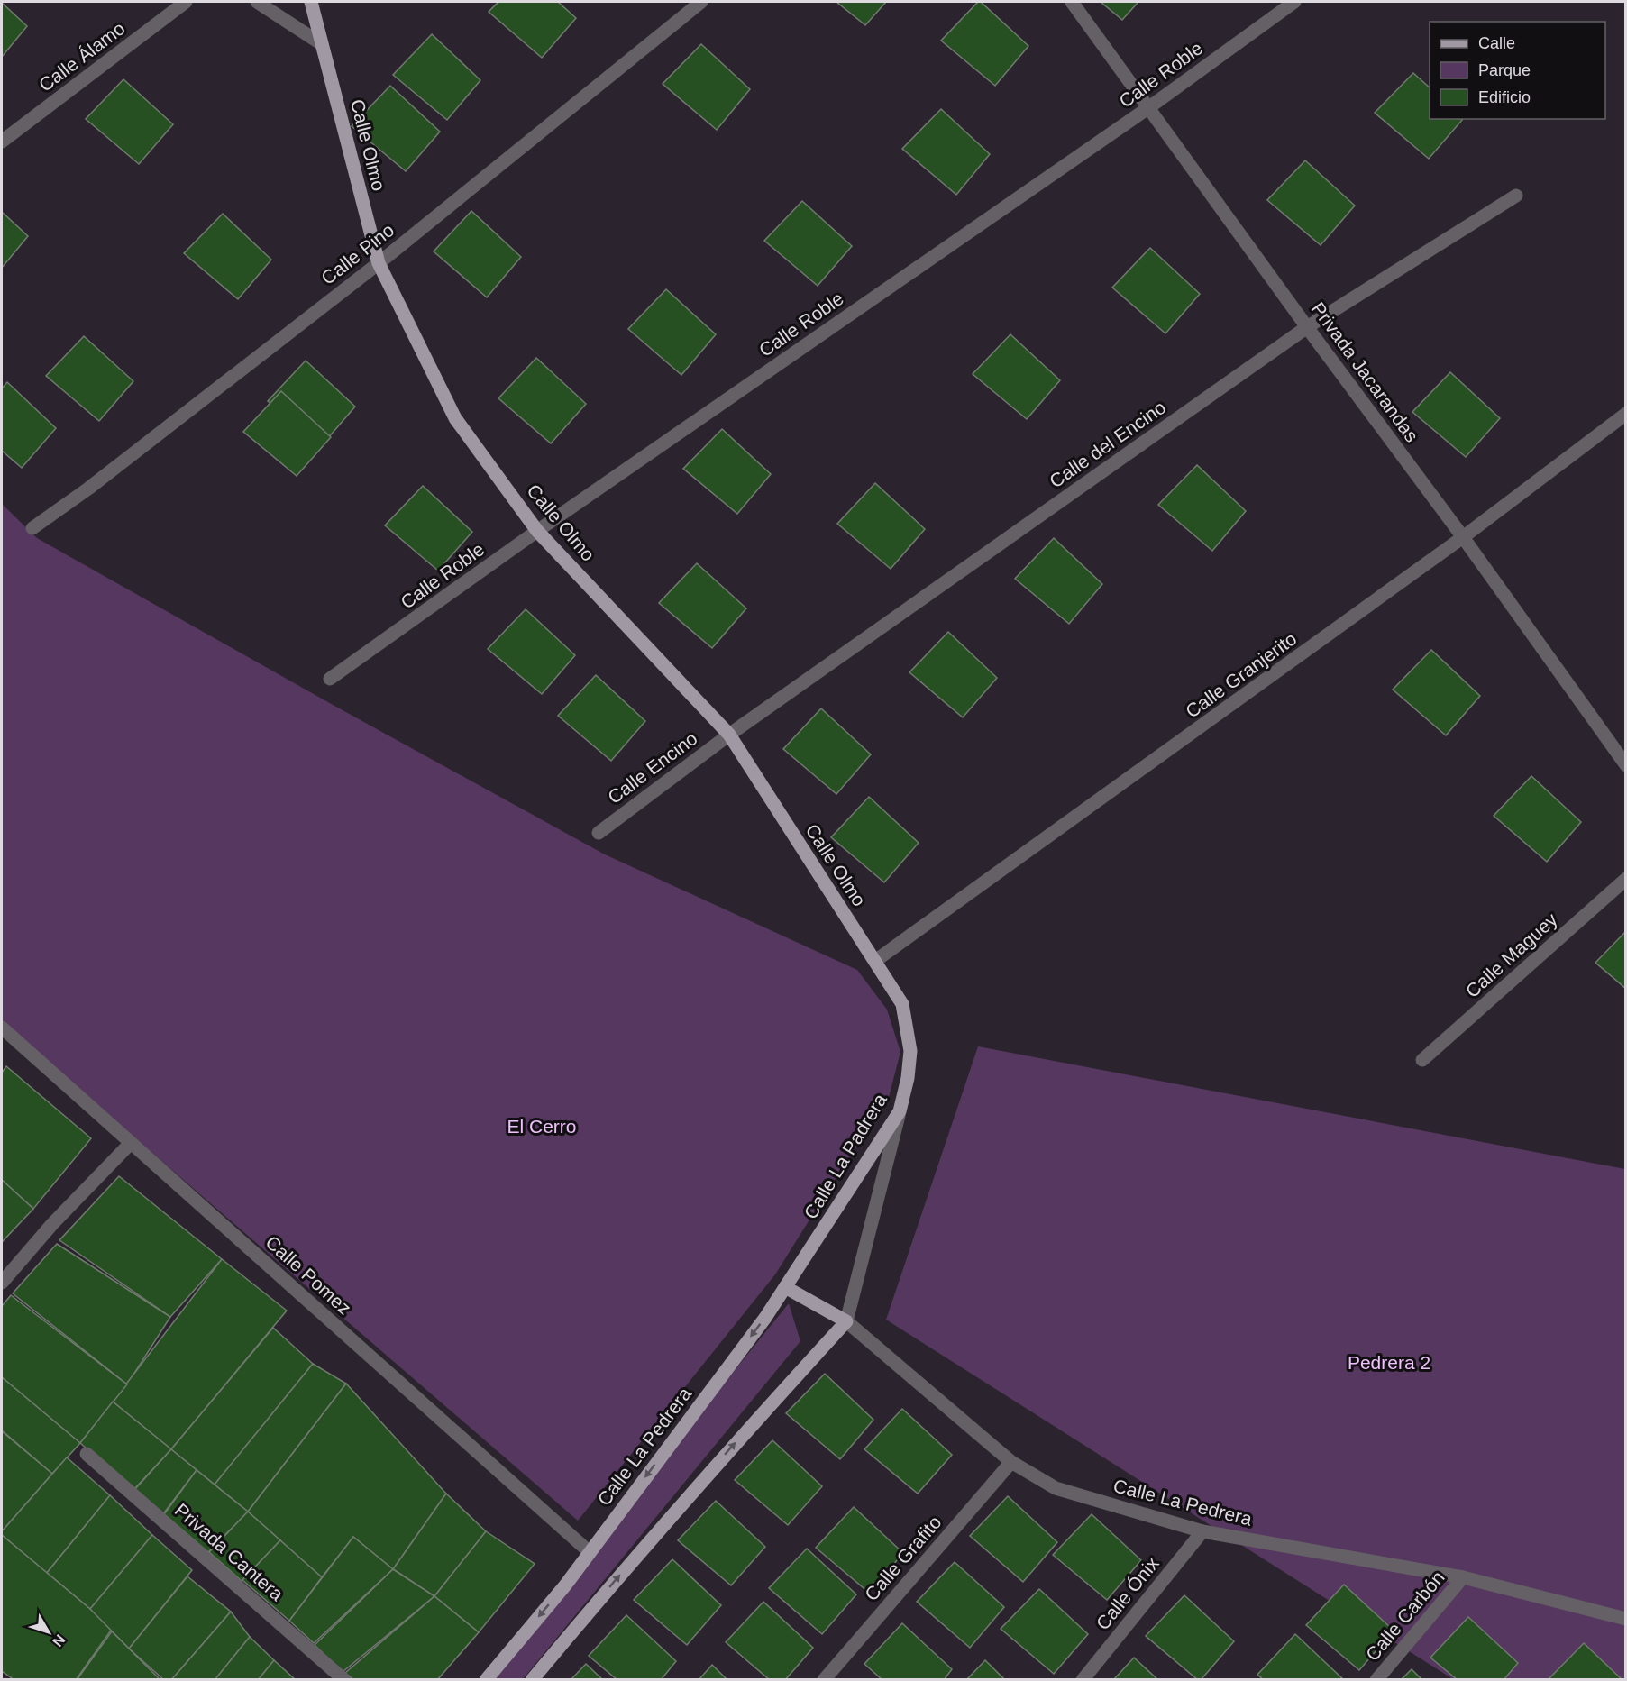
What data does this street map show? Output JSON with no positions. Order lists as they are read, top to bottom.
{
  "streets": {
    "main road": ["Calle Olmo", "Calle La Padrera", "Calle La Pedrera"],
    "street": [
      "Calle Álamo",
      "Calle Roble",
      "Calle Pino",
      "Privada Jacarandas",
      "Calle del Encino",
      "Calle Granjerito",
      "Calle Encino",
      "Calle Maguey",
      "Calle Pomez",
      "Privada Cantera",
      "Calle Grafito",
      "Calle Ónix",
      "Calle Carbón"
    ]
  },
  "crossings": [
    ["Calle Roble", "Calle Olmo"],
    ["Calle Roble", "Privada Jacarandas"],
    ["Calle Olmo", "Calle Pino"],
    ["Calle Olmo", "Calle del Encino"],
    ["Calle Olmo", "Calle Granjerito"],
    ["Calle Olmo", "Calle Encino"],
    ["Calle Olmo", "Calle La Padrera"],
    ["Privada Jacarandas", "Calle del Encino"],
    ["Privada Jacarandas", "Calle Granjerito"],
    ["Calle del Encino", "Calle Encino"],
    ["Calle La Padrera", "Calle La Pedrera"],
    ["Calle Pomez", "Calle La Pedrera"],
    ["Calle La Pedrera", "Calle Grafito"],
    ["Calle La Pedrera", "Calle Ónix"],
    ["Calle La Pedrera", "Calle Carbón"]
  ],
  "parks": ["El Cerro", "Pedrera 2"],
  "legend": ["Calle", "Parque", "Edificio"],
  "north": "bottom right"
}
